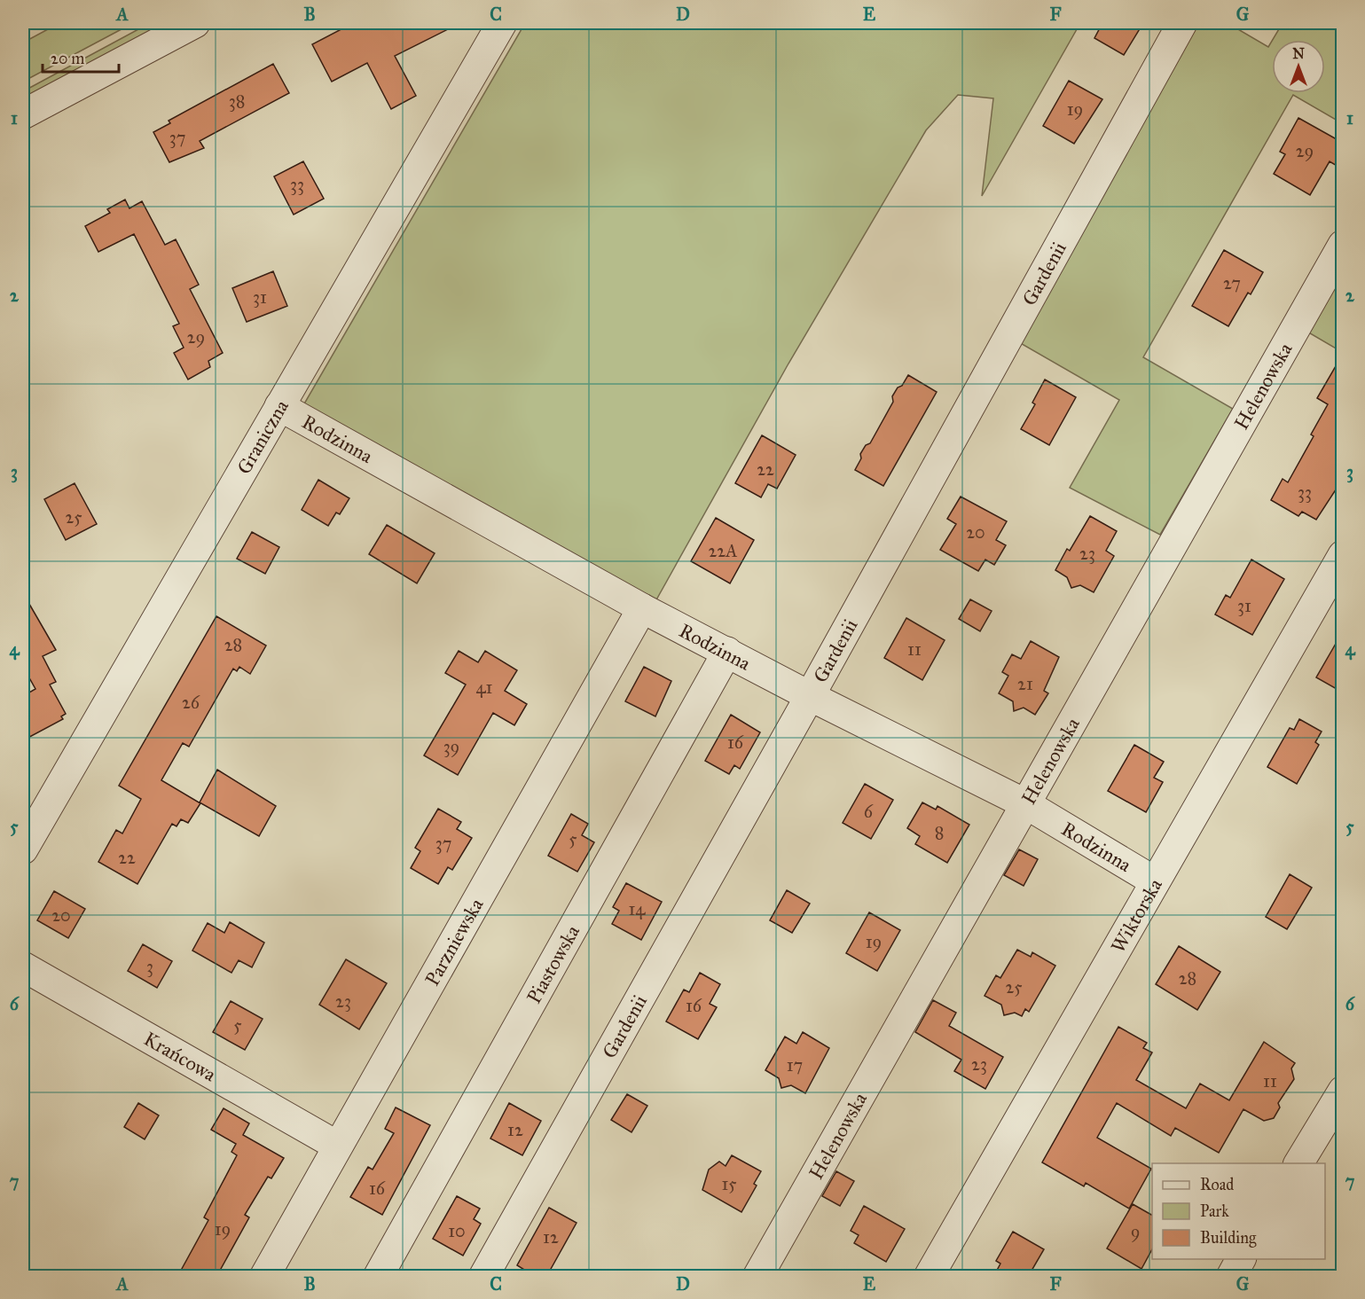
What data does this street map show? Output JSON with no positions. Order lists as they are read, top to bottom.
{
  "streets": {
    "street": [
      "Gardenii",
      "Helenowska",
      "Graniczna",
      "Rodzinna",
      "Wiktorska",
      "Parzniewska",
      "Piastowska",
      "Krańcowa"
    ]
  },
  "crossings": [
    ["Gardenii", "Rodzinna"],
    ["Helenowska", "Rodzinna"],
    ["Graniczna", "Rodzinna"],
    ["Rodzinna", "Wiktorska"],
    ["Rodzinna", "Parzniewska"],
    ["Rodzinna", "Piastowska"],
    ["Parzniewska", "Krańcowa"]
  ],
  "house_numbers": [
    "38",
    "19",
    "37",
    "29",
    "33",
    "27",
    "31",
    "29",
    "22",
    "33",
    "25",
    "20",
    "22A",
    "23",
    "31",
    "28",
    "11",
    "21",
    "41",
    "26",
    "16",
    "39",
    "6",
    "8",
    "5",
    "37",
    "22",
    "14",
    "20",
    "19",
    "3",
    "28",
    "25",
    "23",
    "16",
    "5",
    "23",
    "17",
    "11",
    "12",
    "15",
    "16",
    "19",
    "10",
    "9",
    "12"
  ],
  "legend": ["Road", "Park", "Building"],
  "scale_bar": "20 m",
  "north": "top",
  "grid": {
    "columns": [
      "A",
      "B",
      "C",
      "D",
      "E",
      "F",
      "G"
    ],
    "rows": [
      "1",
      "2",
      "3",
      "4",
      "5",
      "6",
      "7"
    ]
  }
}
